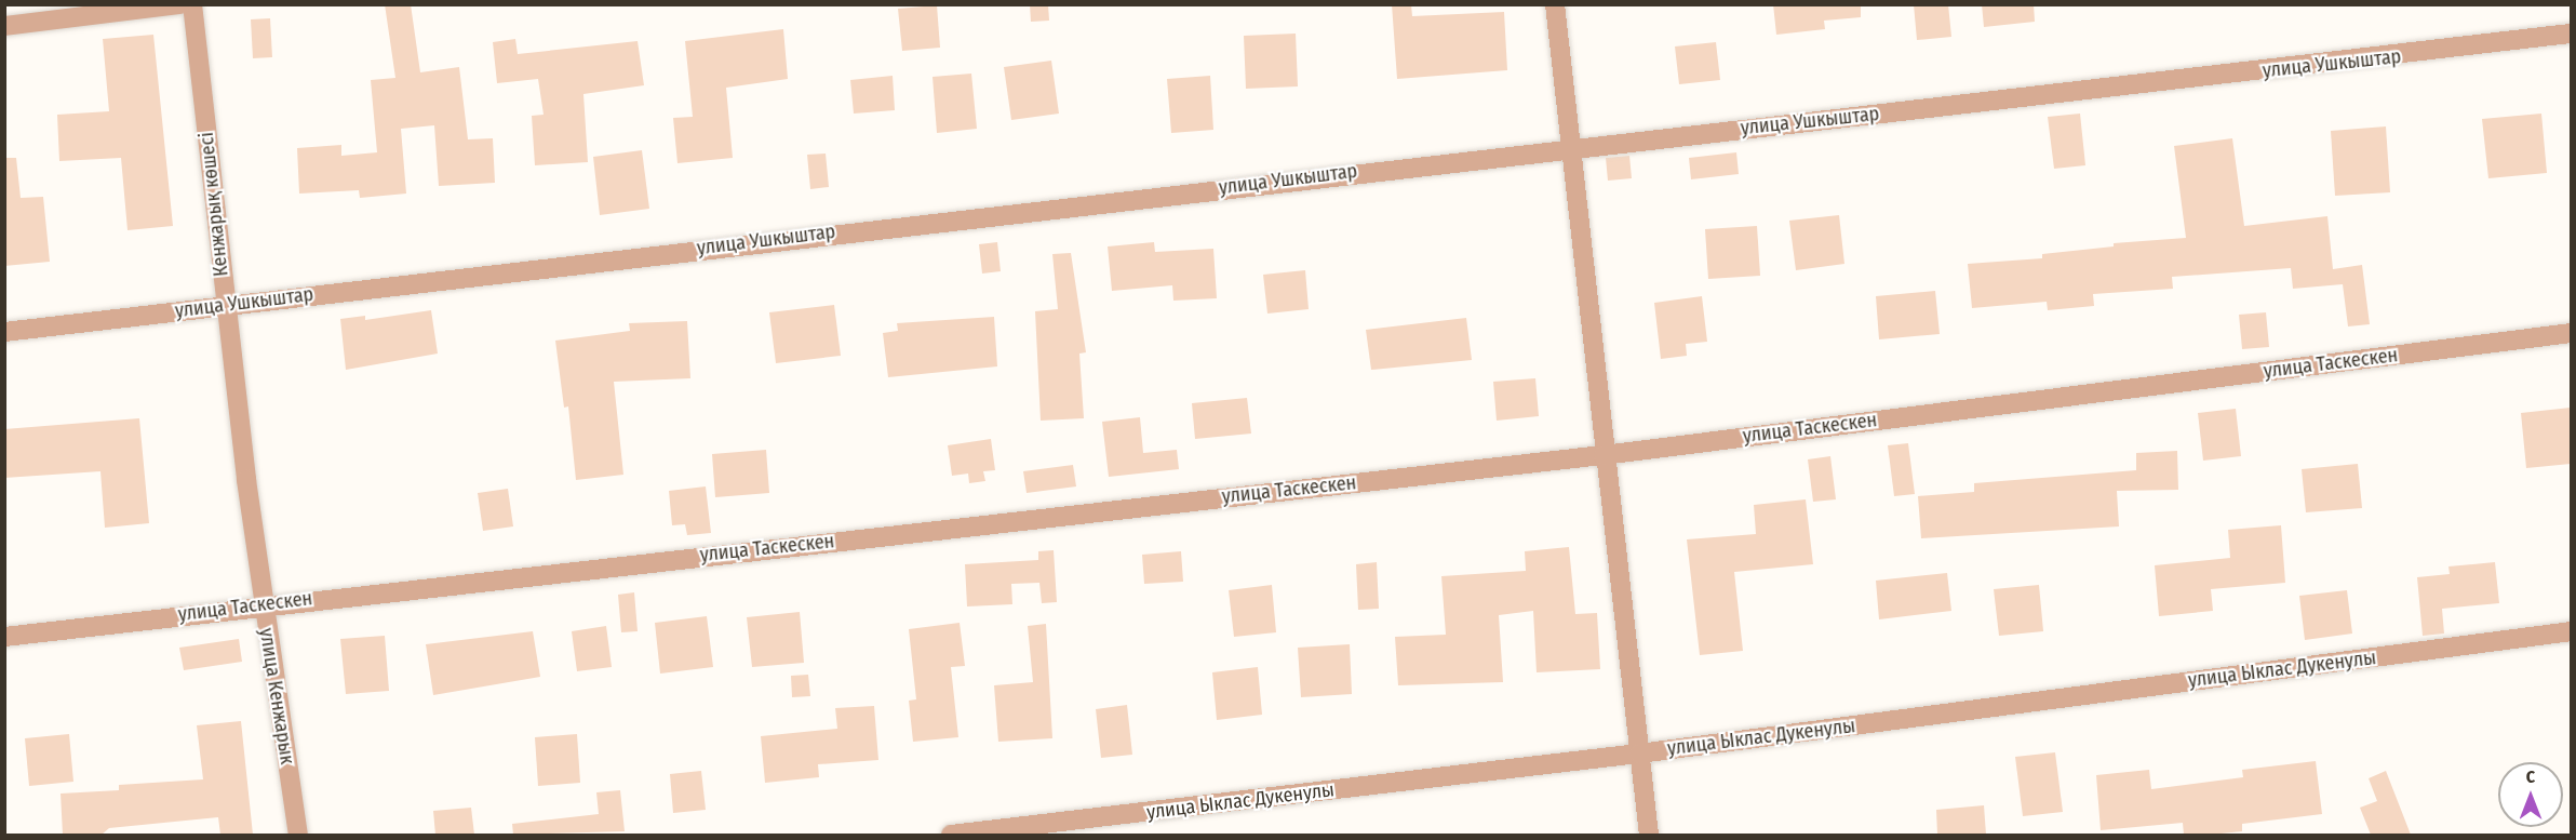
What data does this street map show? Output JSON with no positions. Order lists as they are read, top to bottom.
{
  "streets": {
    "street": [
      "улица Ушкыштар",
      "Кенжарық көшесі",
      "улица Таскескен",
      "улица Ыклас Дукенулы",
      "улица Кенжарык"
    ]
  },
  "crossings": [
    ["улица Ушкыштар", "Кенжарық көшесі"],
    ["Кенжарық көшесі", "улица Кенжарык"],
    ["улица Таскескен", "улица Кенжарык"]
  ],
  "north": "top"
}
